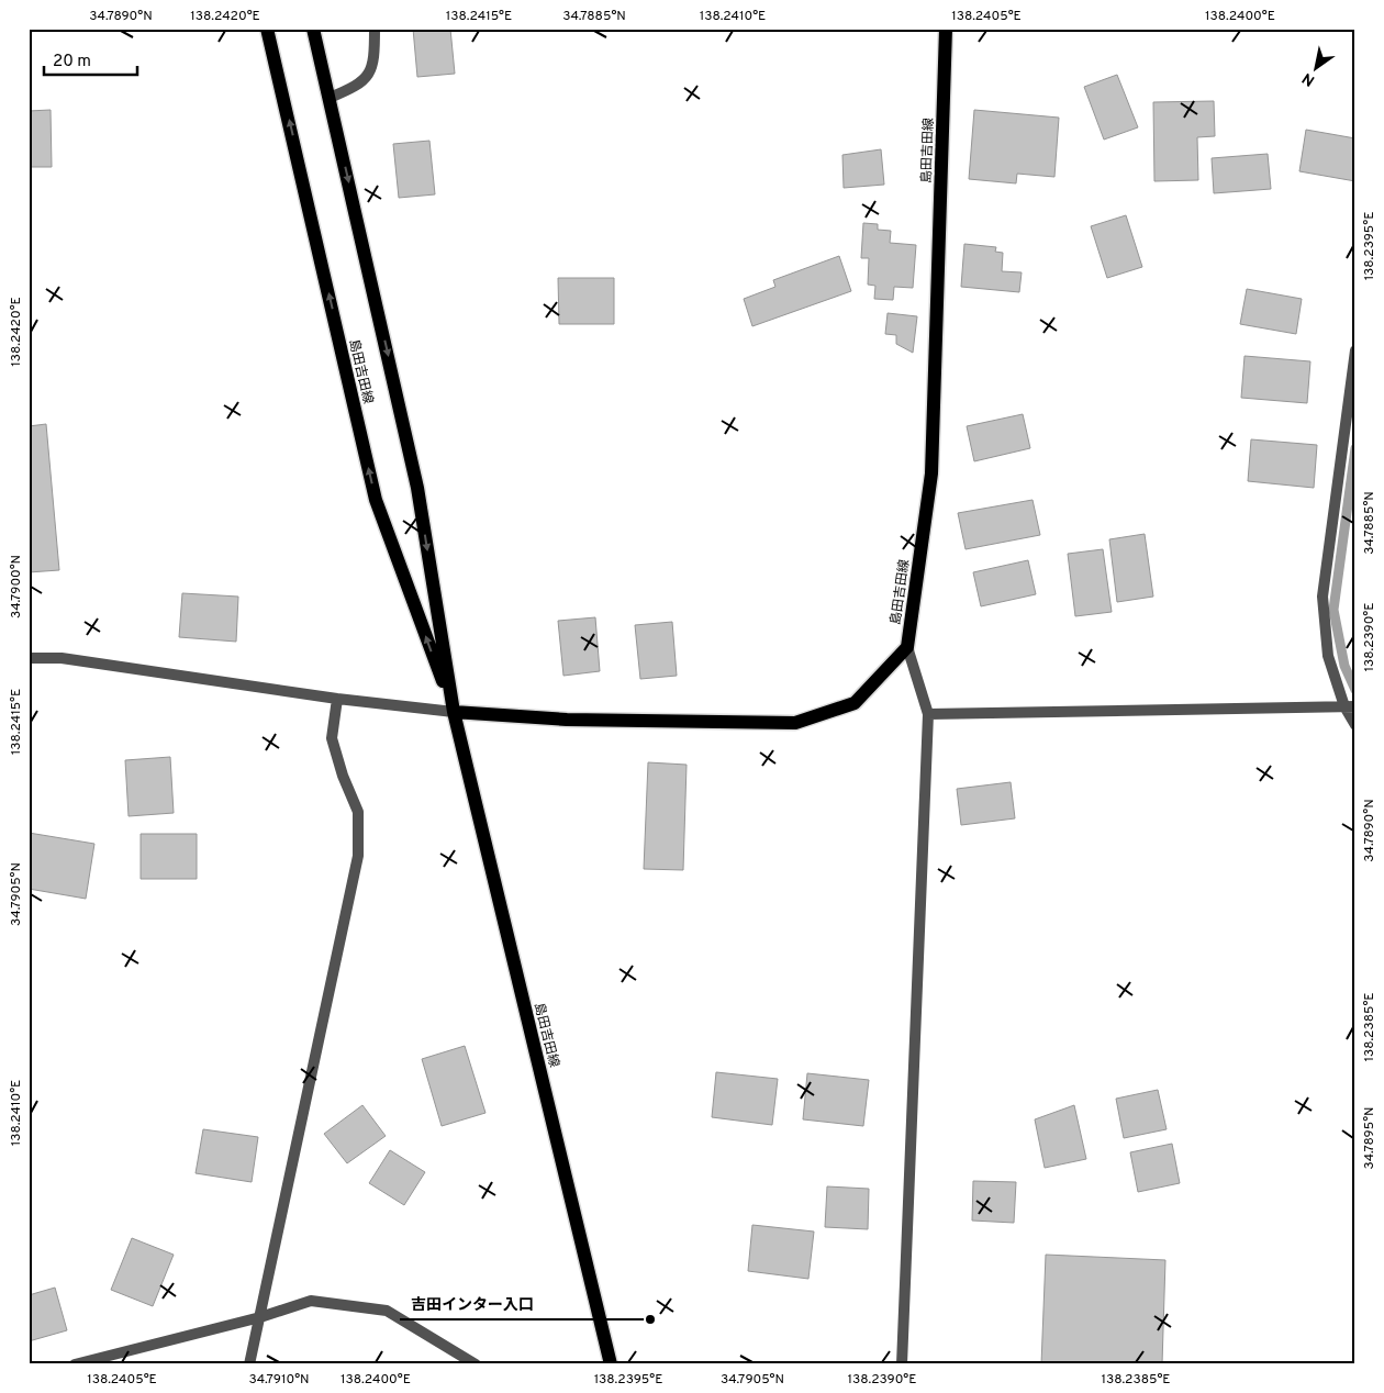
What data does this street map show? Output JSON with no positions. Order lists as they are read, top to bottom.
{
  "streets": {
    "main road": ["島田吉田線"]
  },
  "places": ["吉田インター入口"],
  "scale_bar": "20 m",
  "north": "bottom left",
  "coordinates": [
    "34.7890°N",
    "138.2420°E",
    "138.2415°E",
    "34.7885°N",
    "138.2410°E",
    "138.2405°E",
    "138.2400°E",
    "138.2395°E",
    "34.7900°N",
    "138.2390°E",
    "34.7905°N",
    "138.2385°E",
    "34.7895°N",
    "34.7910°N"
  ]
}
